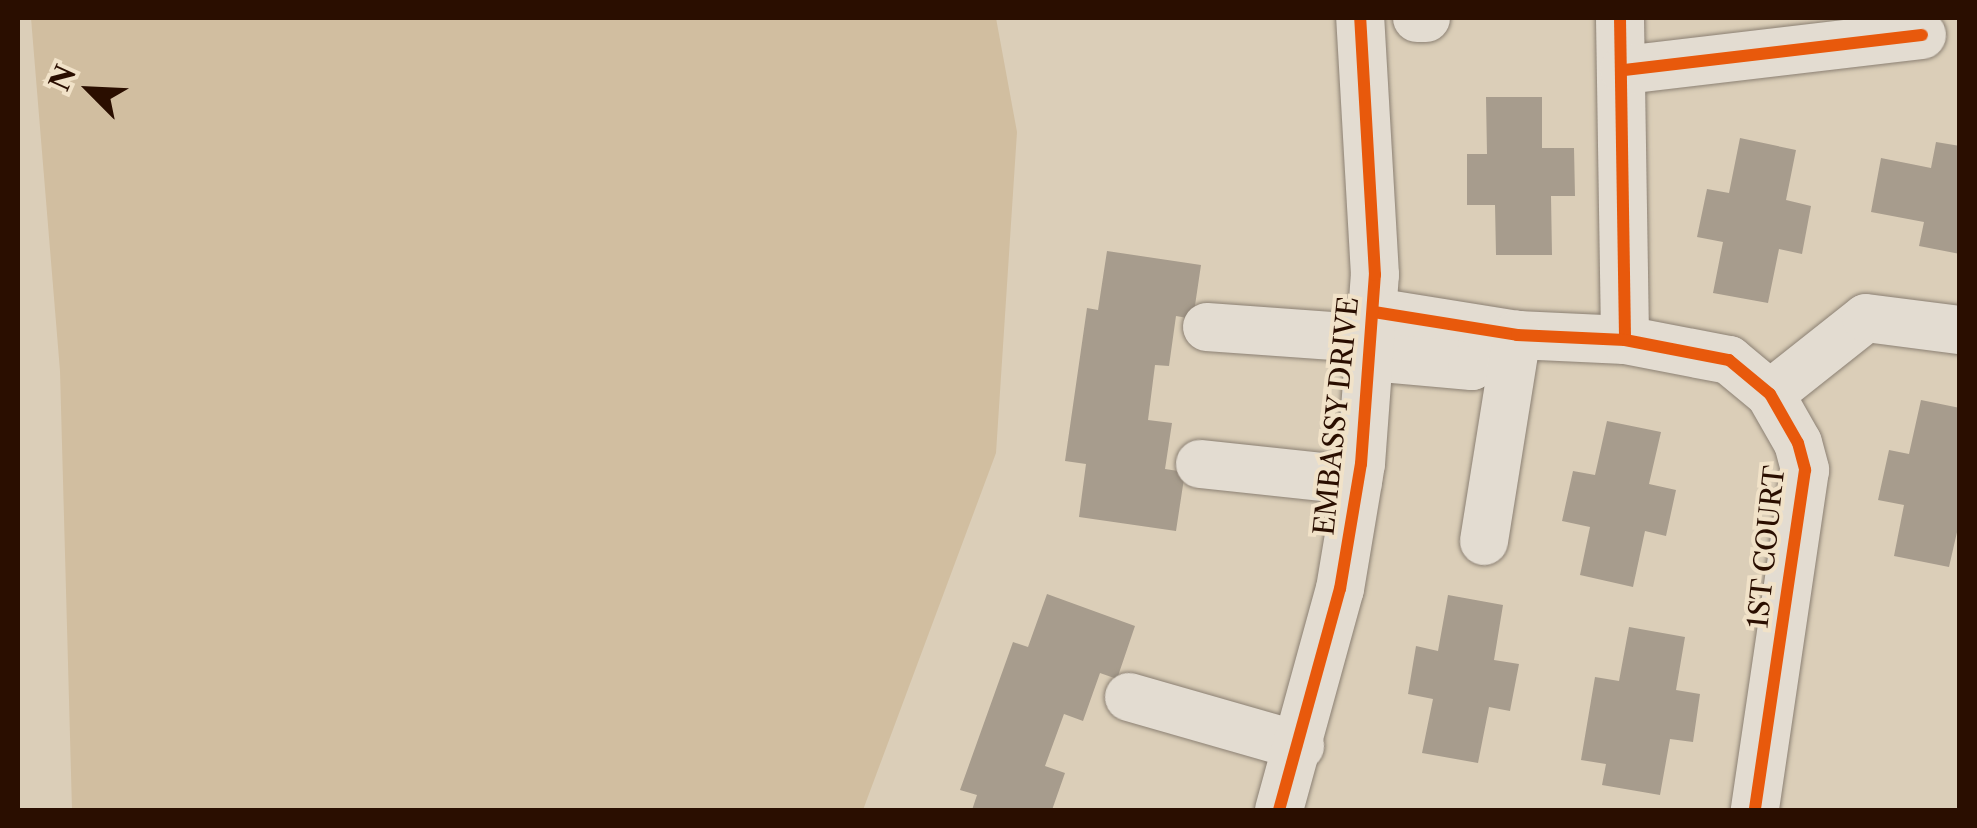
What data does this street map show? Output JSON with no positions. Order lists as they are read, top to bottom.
{
  "streets": {
    "street": ["EMBASSY DRIVE", "1ST COURT"]
  },
  "crossings": [
    ["EMBASSY DRIVE", "1ST COURT"]
  ],
  "north": "top left"
}
